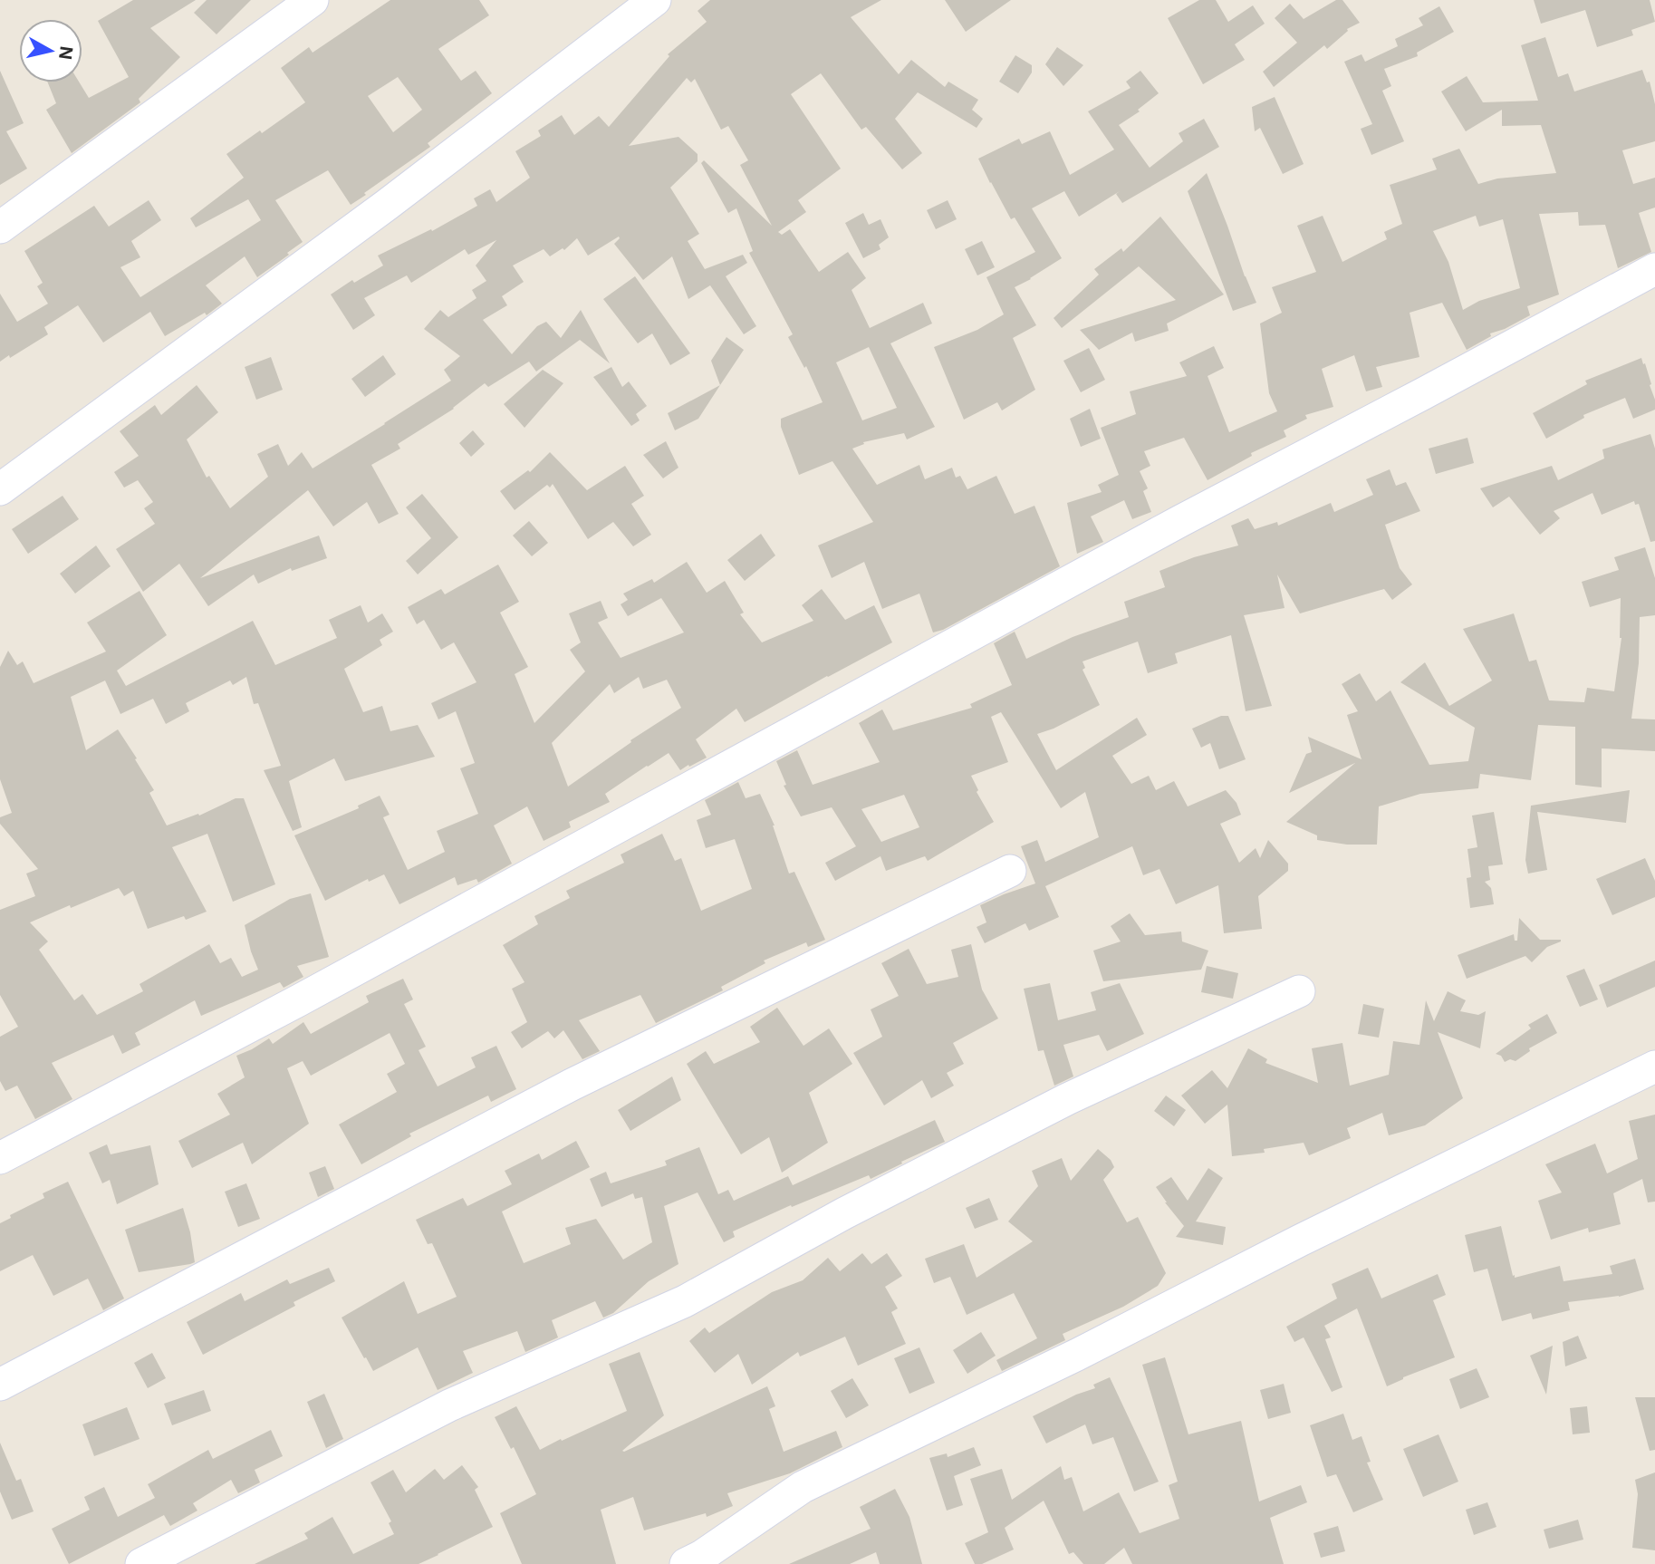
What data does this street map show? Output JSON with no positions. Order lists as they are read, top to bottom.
{
  "north": "right"
}
